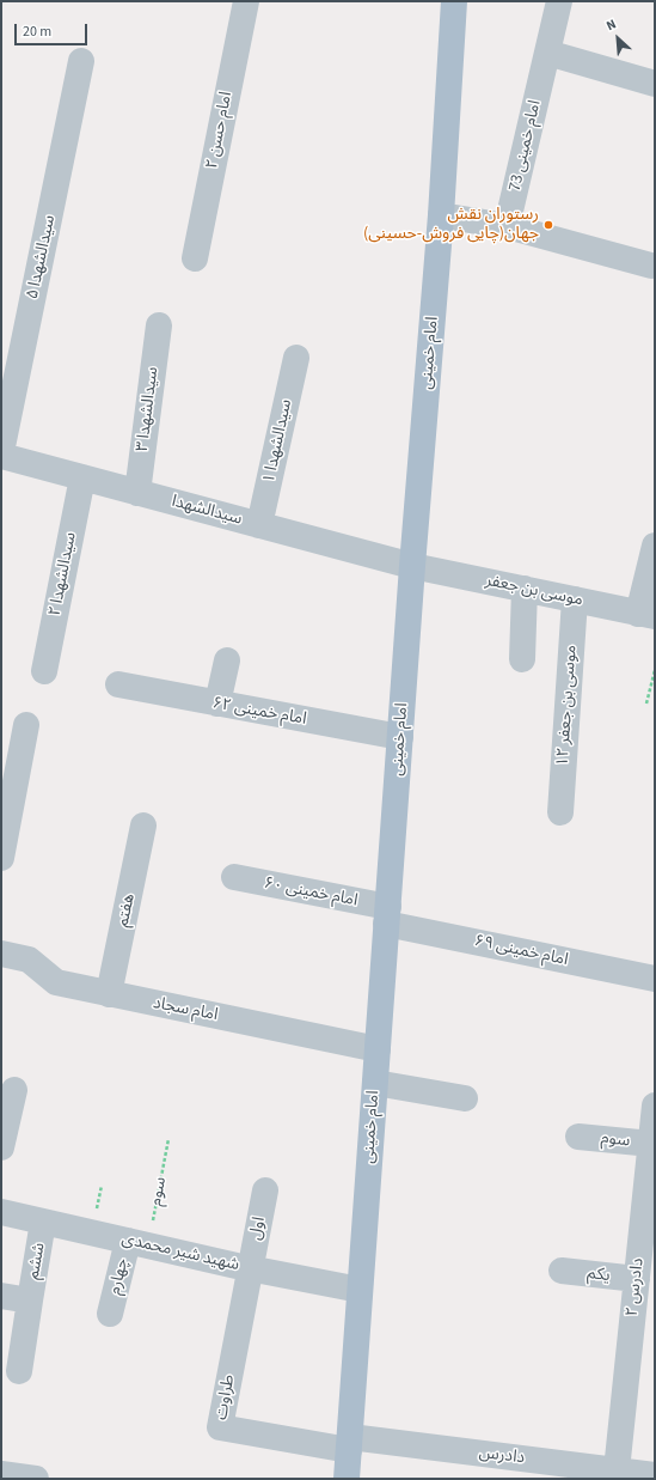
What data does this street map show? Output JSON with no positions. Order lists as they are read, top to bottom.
{
  "streets": {
    "main road": ["امام خمینی"],
    "street": [
      "امام حسن ۲",
      "امام خمینی 73",
      "سیدالشهدا ۵",
      "سیدالشهدا ۳",
      "سیدالشهدا ۱",
      "سیدالشهدا",
      "سیدالشهدا ۲",
      "موسی بن جعفر",
      "موسی بن جعفر ۱۲",
      "امام خمینی ۶۲",
      "امام خمینی ۶۰",
      "هفتم",
      "امام خمینی ۶۹",
      "امام سجاد",
      "سوم",
      "اول",
      "شهید شیر محمدی",
      "ششم",
      "یکم",
      "چهارم",
      "دادرس ۲",
      "طراوت",
      "دادرس"
    ]
  },
  "crossings": [
    ["سیدالشهدا ۵", "سیدالشهدا"],
    ["امام خمینی", "سیدالشهدا"],
    ["امام خمینی", "موسی بن جعفر"],
    ["امام خمینی", "امام خمینی ۶۲"],
    ["امام خمینی", "امام خمینی ۶۰"],
    ["امام خمینی", "امام خمینی ۶۹"],
    ["امام خمینی", "امام سجاد"],
    ["امام خمینی", "شهید شیر محمدی"],
    ["امام خمینی", "طراوت"],
    ["امام خمینی", "دادرس"],
    ["سیدالشهدا ۳", "سیدالشهدا"],
    ["سیدالشهدا ۱", "سیدالشهدا"],
    ["سیدالشهدا", "سیدالشهدا ۲"],
    ["سیدالشهدا", "موسی بن جعفر"],
    ["موسی بن جعفر", "موسی بن جعفر ۱۲"],
    ["امام خمینی ۶۰", "امام خمینی ۶۹"],
    ["هفتم", "امام سجاد"],
    ["سوم", "شهید شیر محمدی"],
    ["سوم", "چهارم"],
    ["سوم", "دادرس ۲"],
    ["اول", "شهید شیر محمدی"],
    ["اول", "طراوت"],
    ["شهید شیر محمدی", "ششم"],
    ["شهید شیر محمدی", "چهارم"],
    ["شهید شیر محمدی", "طراوت"],
    ["یکم", "دادرس ۲"],
    ["دادرس ۲", "دادرس"],
    ["طراوت", "دادرس"]
  ],
  "places": ["رستوران نقش جهان(چایی فروش-حسینی)"],
  "scale_bar": "20 m",
  "north": "top left"
}
